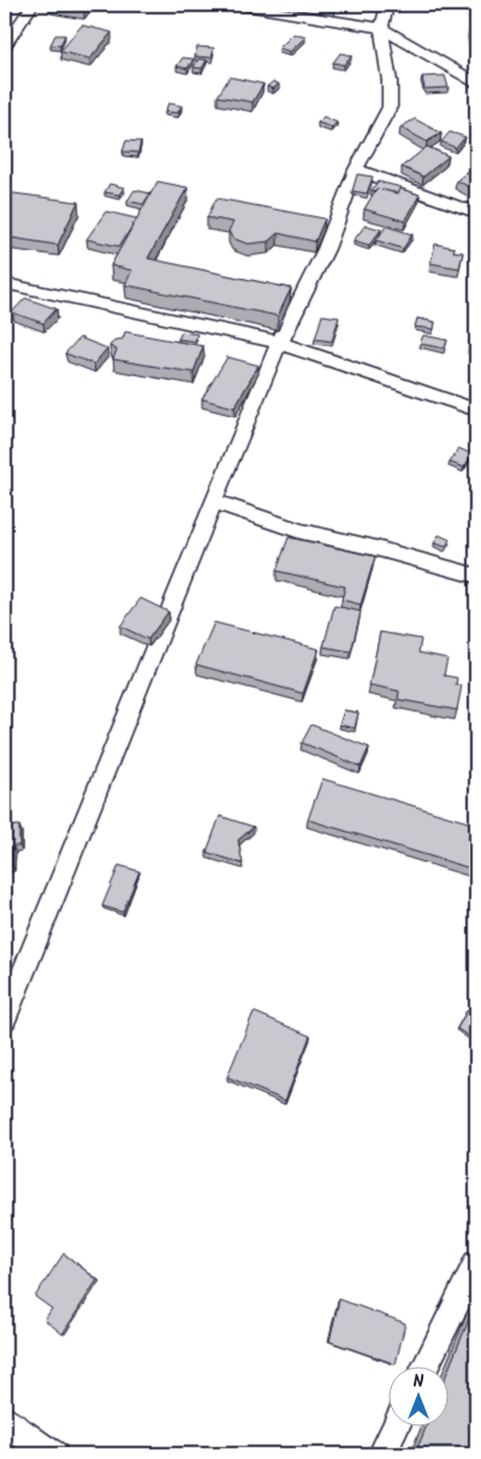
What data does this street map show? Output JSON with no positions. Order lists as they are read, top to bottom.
{
  "north": "top"
}
